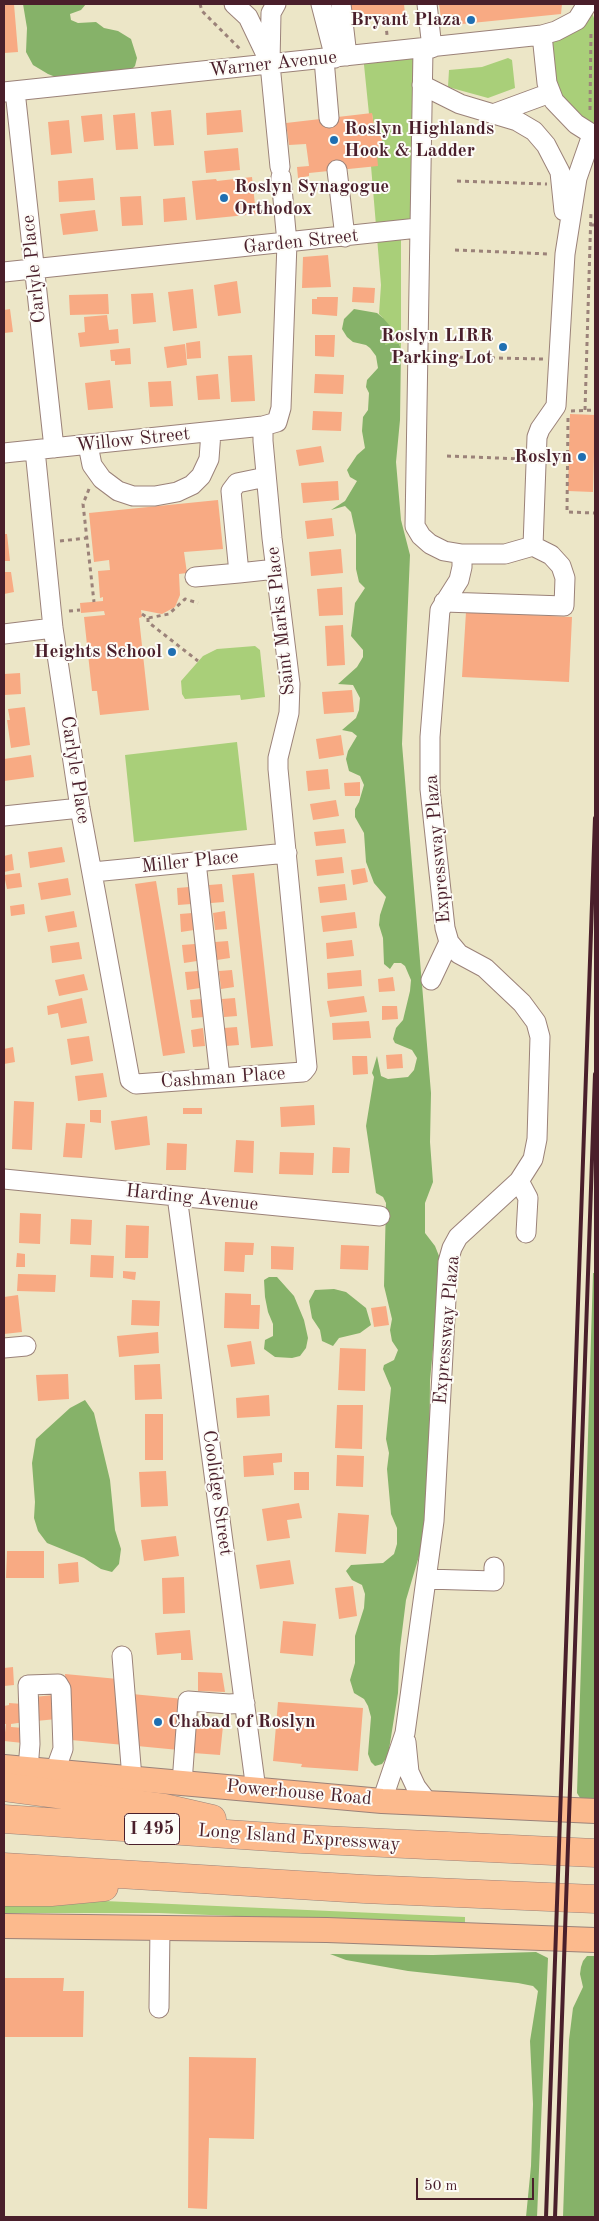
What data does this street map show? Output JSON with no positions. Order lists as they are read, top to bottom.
{
  "streets": {
    "highway": ["I 495", "Long Island Expressway"],
    "main road": ["Powerhouse Road"],
    "street": [
      "Warner Avenue",
      "Garden Street",
      "Carlyle Place",
      "Willow Street",
      "Saint Marks Place",
      "Expressway Plaza",
      "Miller Place",
      "Cashman Place",
      "Harding Avenue",
      "Coolidge Street"
    ]
  },
  "crossings": [
    ["Warner Avenue", "Carlyle Place"],
    ["Garden Street", "Carlyle Place"],
    ["Carlyle Place", "Willow Street"],
    ["Carlyle Place", "Miller Place"],
    ["Carlyle Place", "Cashman Place"],
    ["Willow Street", "Saint Marks Place"],
    ["Saint Marks Place", "Miller Place"],
    ["Saint Marks Place", "Cashman Place"],
    ["Expressway Plaza", "Powerhouse Road"],
    ["Harding Avenue", "Coolidge Street"],
    ["Coolidge Street", "Powerhouse Road"]
  ],
  "places": [
    "Bryant Plaza",
    "Roslyn Highlands Hook & Ladder",
    "Roslyn Synagogue Orthodox",
    "Roslyn LIRR Parking Lot",
    "Roslyn",
    "Heights School",
    "Chabad of Roslyn"
  ],
  "scale_bar": "50 m"
}
